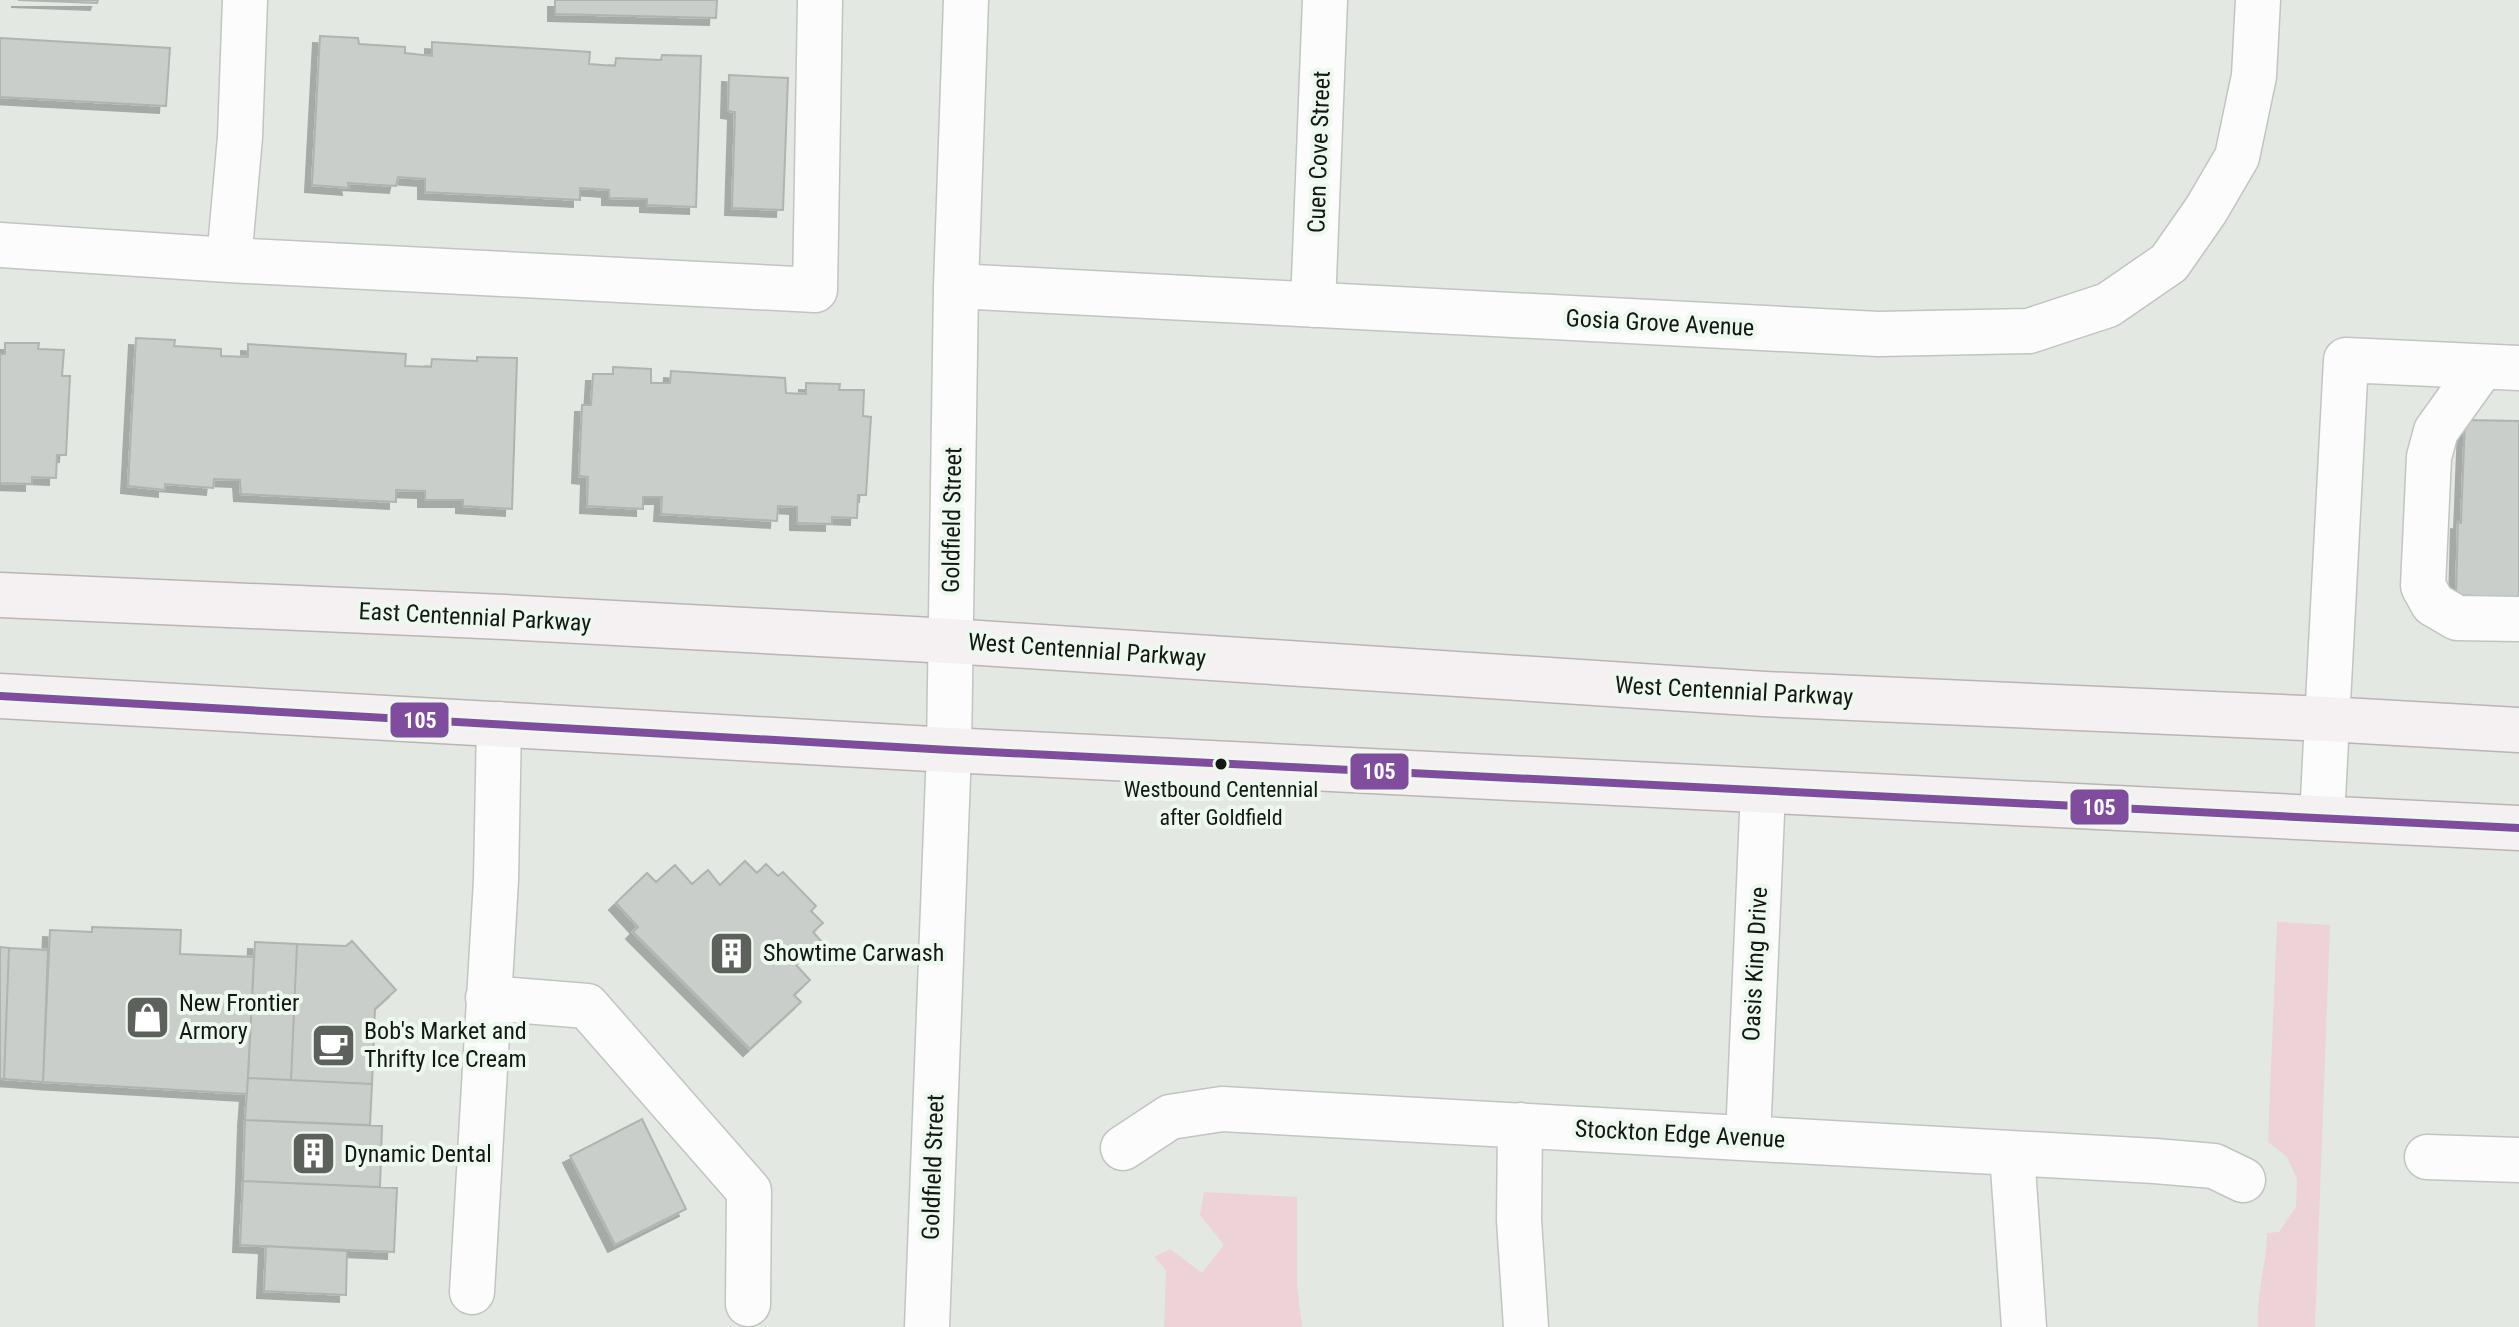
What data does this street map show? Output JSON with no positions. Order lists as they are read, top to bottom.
{
  "streets": {
    "main road": ["East Centennial Parkway", "West Centennial Parkway"],
    "street": [
      "Cuen Cove Street",
      "Gosia Grove Avenue",
      "Goldfield Street",
      "Oasis King Drive",
      "Stockton Edge Avenue"
    ]
  },
  "crossings": [
    ["Cuen Cove Street", "Gosia Grove Avenue"],
    ["Gosia Grove Avenue", "Goldfield Street"],
    ["Goldfield Street", "East Centennial Parkway"],
    ["Goldfield Street", "West Centennial Parkway"],
    ["East Centennial Parkway", "West Centennial Parkway"],
    ["Oasis King Drive", "Stockton Edge Avenue"]
  ],
  "places": {
    "other": ["Westbound Centennial after Goldfield"],
    "building": ["Showtime Carwash", "Dynamic Dental"],
    "shop": ["New Frontier Armory"],
    "cafe": ["Bob's Market and Thrifty Ice Cream"]
  },
  "lines": ["transit line 105"]
}
